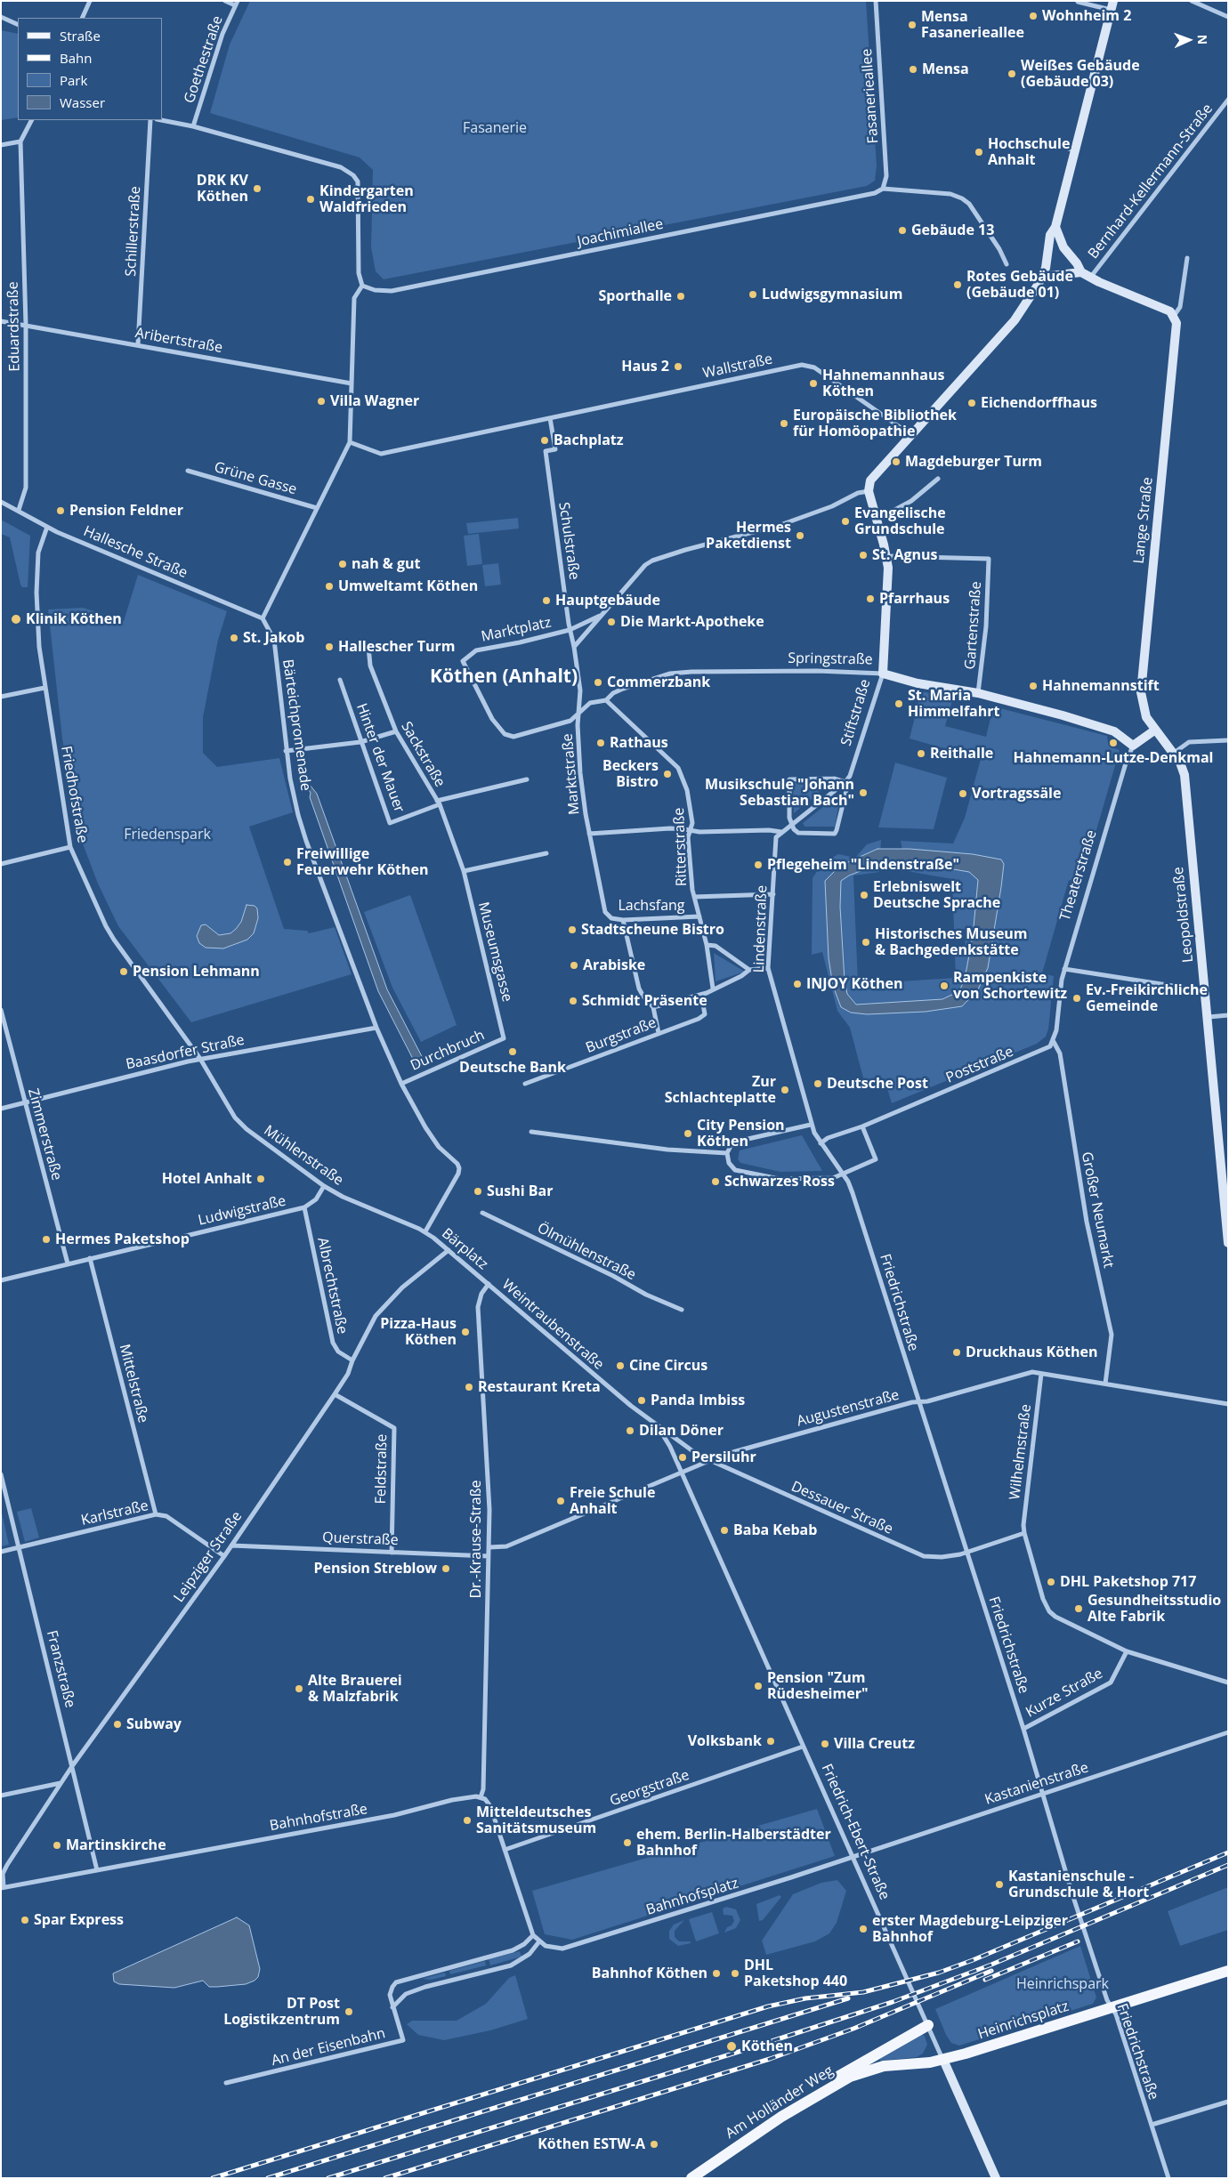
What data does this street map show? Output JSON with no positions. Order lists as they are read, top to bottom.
{
  "streets": {
    "main road": [
      "Lange Straße",
      "Springstraße",
      "Stiftstraße",
      "Leopoldstraße",
      "Friedrich-Ebert-Straße",
      "Heinrichsplatz",
      "Am Holländer Weg"
    ],
    "street": [
      "Goethestraße",
      "Fasanerieallee",
      "Bernhard-Kellermann-Straße",
      "Schillerstraße",
      "Joachimiallee",
      "Eduardstraße",
      "Aribertstraße",
      "Wallstraße",
      "Grüne Gasse",
      "Schulstraße",
      "Hallesche Straße",
      "Gartenstraße",
      "Marktplatz",
      "Bärteichpromenade",
      "Sackstraße",
      "Hinter der Mauer",
      "Marktstraße",
      "Friedhofstraße",
      "Ritterstraße",
      "Theaterstraße",
      "Lachsfang",
      "Lindenstraße",
      "Museumsgasse",
      "Burgstraße",
      "Durchbruch",
      "Baasdorfer Straße",
      "Poststraße",
      "Zimmerstraße",
      "Mühlenstraße",
      "Großer Neumarkt",
      "Ludwigstraße",
      "Bärplatz",
      "Ölmühlenstraße",
      "Albrechtstraße",
      "Friedrichstraße",
      "Weintraubenstraße",
      "Mittelstraße",
      "Augustenstraße",
      "Wilhelmstraße",
      "Feldstraße",
      "Dessauer Straße",
      "Karlstraße",
      "Querstraße",
      "Dr.-Krause-Straße",
      "Leipziger Straße",
      "Franzstraße",
      "Kurze Straße",
      "Kastanienstraße",
      "Georgstraße",
      "Bahnhofstraße",
      "Bahnhofsplatz",
      "An der Eisenbahn"
    ]
  },
  "crossings": [
    ["Fasanerieallee", "Joachimiallee"],
    ["Schillerstraße", "Aribertstraße"],
    ["Eduardstraße", "Aribertstraße"],
    ["Eduardstraße", "Hallesche Straße"],
    ["Wallstraße", "Schulstraße"],
    ["Lange Straße", "Leopoldstraße"],
    ["Schulstraße", "Marktplatz"],
    ["Hallesche Straße", "Bärteichpromenade"],
    ["Hallesche Straße", "Friedhofstraße"],
    ["Gartenstraße", "Springstraße"],
    ["Gartenstraße", "Stiftstraße"],
    ["Marktplatz", "Springstraße"],
    ["Marktplatz", "Marktstraße"],
    ["Springstraße", "Stiftstraße"],
    ["Springstraße", "Marktstraße"],
    ["Springstraße", "Ritterstraße"],
    ["Springstraße", "Theaterstraße"],
    ["Bärteichpromenade", "Durchbruch"],
    ["Bärteichpromenade", "Baasdorfer Straße"],
    ["Bärteichpromenade", "Mühlenstraße"],
    ["Bärteichpromenade", "Bärplatz"],
    ["Sackstraße", "Hinter der Mauer"],
    ["Sackstraße", "Museumsgasse"],
    ["Marktstraße", "Lachsfang"],
    ["Friedhofstraße", "Baasdorfer Straße"],
    ["Friedhofstraße", "Mühlenstraße"],
    ["Ritterstraße", "Lachsfang"],
    ["Theaterstraße", "Poststraße"],
    ["Theaterstraße", "Großer Neumarkt"],
    ["Lindenstraße", "Poststraße"],
    ["Lindenstraße", "Friedrichstraße"],
    ["Museumsgasse", "Durchbruch"],
    ["Baasdorfer Straße", "Zimmerstraße"],
    ["Baasdorfer Straße", "Mühlenstraße"],
    ["Poststraße", "Großer Neumarkt"],
    ["Zimmerstraße", "Ludwigstraße"],
    ["Mühlenstraße", "Ludwigstraße"],
    ["Mühlenstraße", "Bärplatz"],
    ["Großer Neumarkt", "Augustenstraße"],
    ["Ludwigstraße", "Albrechtstraße"],
    ["Ludwigstraße", "Mittelstraße"],
    ["Bärplatz", "Weintraubenstraße"],
    ["Bärplatz", "Dr.-Krause-Straße"],
    ["Bärplatz", "Leipziger Straße"],
    ["Albrechtstraße", "Leipziger Straße"],
    ["Friedrichstraße", "Augustenstraße"],
    ["Friedrichstraße", "Dessauer Straße"],
    ["Friedrichstraße", "Kurze Straße"],
    ["Friedrichstraße", "Kastanienstraße"],
    ["Friedrichstraße", "Heinrichsplatz"],
    ["Weintraubenstraße", "Augustenstraße"],
    ["Weintraubenstraße", "Dessauer Straße"],
    ["Weintraubenstraße", "Dr.-Krause-Straße"],
    ["Weintraubenstraße", "Friedrich-Ebert-Straße"],
    ["Mittelstraße", "Karlstraße"],
    ["Augustenstraße", "Wilhelmstraße"],
    ["Augustenstraße", "Dessauer Straße"],
    ["Augustenstraße", "Dr.-Krause-Straße"],
    ["Augustenstraße", "Friedrich-Ebert-Straße"],
    ["Wilhelmstraße", "Dessauer Straße"],
    ["Wilhelmstraße", "Kurze Straße"],
    ["Feldstraße", "Querstraße"],
    ["Feldstraße", "Leipziger Straße"],
    ["Karlstraße", "Leipziger Straße"],
    ["Karlstraße", "Franzstraße"],
    ["Querstraße", "Dr.-Krause-Straße"],
    ["Querstraße", "Leipziger Straße"],
    ["Dr.-Krause-Straße", "Bahnhofstraße"],
    ["Leipziger Straße", "Franzstraße"],
    ["Leipziger Straße", "Bahnhofstraße"],
    ["Franzstraße", "Bahnhofstraße"],
    ["Kastanienstraße", "Friedrich-Ebert-Straße"],
    ["Kastanienstraße", "Bahnhofsplatz"],
    ["Georgstraße", "Friedrich-Ebert-Straße"],
    ["Friedrich-Ebert-Straße", "Bahnhofsplatz"],
    ["Friedrich-Ebert-Straße", "Heinrichsplatz"],
    ["Friedrich-Ebert-Straße", "Am Holländer Weg"],
    ["Bahnhofsplatz", "An der Eisenbahn"],
    ["Heinrichsplatz", "Am Holländer Weg"]
  ],
  "districts": ["Köthen (Anhalt)"],
  "parks": ["Fasanerie", "Friedenspark", "Heinrichspark"],
  "places": [
    "Wohnheim 2",
    "Mensa Fasanerieallee",
    "Mensa",
    "Weißes Gebäude (Gebäude 03)",
    "Hochschule Anhalt",
    "DRK KV Köthen",
    "Kindergarten Waldfrieden",
    "Gebäude 13",
    "Rotes Gebäude (Gebäude 01)",
    "Ludwigsgymnasium",
    "Sporthalle",
    "Haus 2",
    "Hahnemannhaus Köthen",
    "Villa Wagner",
    "Eichendorffhaus",
    "Europäische Bibliothek für Homöopathie",
    "Bachplatz",
    "Magdeburger Turm",
    "Pension Feldner",
    "Evangelische Grundschule",
    "Hermes Paketdienst",
    "St. Agnus",
    "nah & gut",
    "Umweltamt Köthen",
    "Pfarrhaus",
    "Hauptgebäude",
    "Klinik Köthen",
    "Die Markt-Apotheke",
    "St. Jakob",
    "Hallescher Turm",
    "Commerzbank",
    "Hahnemannstift",
    "St. Maria Himmelfahrt",
    "Rathaus",
    "Hahnemann-Lutze-Denkmal",
    "Reithalle",
    "Beckers Bistro",
    "Musikschule \"Johann Sebastian Bach\"",
    "Vortragssäle",
    "Freiwillige Feuerwehr Köthen",
    "Pflegeheim \"Lindenstraße\"",
    "Erlebniswelt Deutsche Sprache",
    "Stadtscheune Bistro",
    "Historisches Museum & Bachgedenkstätte",
    "Arabiske",
    "Pension Lehmann",
    "INJOY Köthen",
    "Rampenkiste von Schortewitz",
    "Ev.-Freikirchliche Gemeinde",
    "Schmidt Präsente",
    "Deutsche Bank",
    "Deutsche Post",
    "Zur Schlachteplatte",
    "City Pension Köthen",
    "Hotel Anhalt",
    "Schwarzes Ross",
    "Sushi Bar",
    "Hermes Paketshop",
    "Pizza-Haus Köthen",
    "Druckhaus Köthen",
    "Cine Circus",
    "Restaurant Kreta",
    "Panda Imbiss",
    "Dilan Döner",
    "Persiluhr",
    "Freie Schule Anhalt",
    "Baba Kebab",
    "Pension Streblow",
    "DHL Paketshop 717",
    "Gesundheitsstudio Alte Fabrik",
    "Pension \"Zum Rüdesheimer\"",
    "Alte Brauerei & Malzfabrik",
    "Subway",
    "Volksbank",
    "Villa Creutz",
    "Mitteldeutsches Sanitätsmuseum",
    "ehem. Berlin-Halberstädter Bahnhof",
    "Martinskirche",
    "Kastanienschule - Grundschule & Hort",
    "Spar Express",
    "erster Magdeburg-Leipziger Bahnhof",
    "Bahnhof Köthen",
    "DHL Paketshop 440",
    "DT Post Logistikzentrum",
    "Köthen",
    "Köthen ESTW-A"
  ],
  "legend": [
    "Straße",
    "Bahn",
    "Park",
    "Wasser"
  ],
  "north": "right"
}
